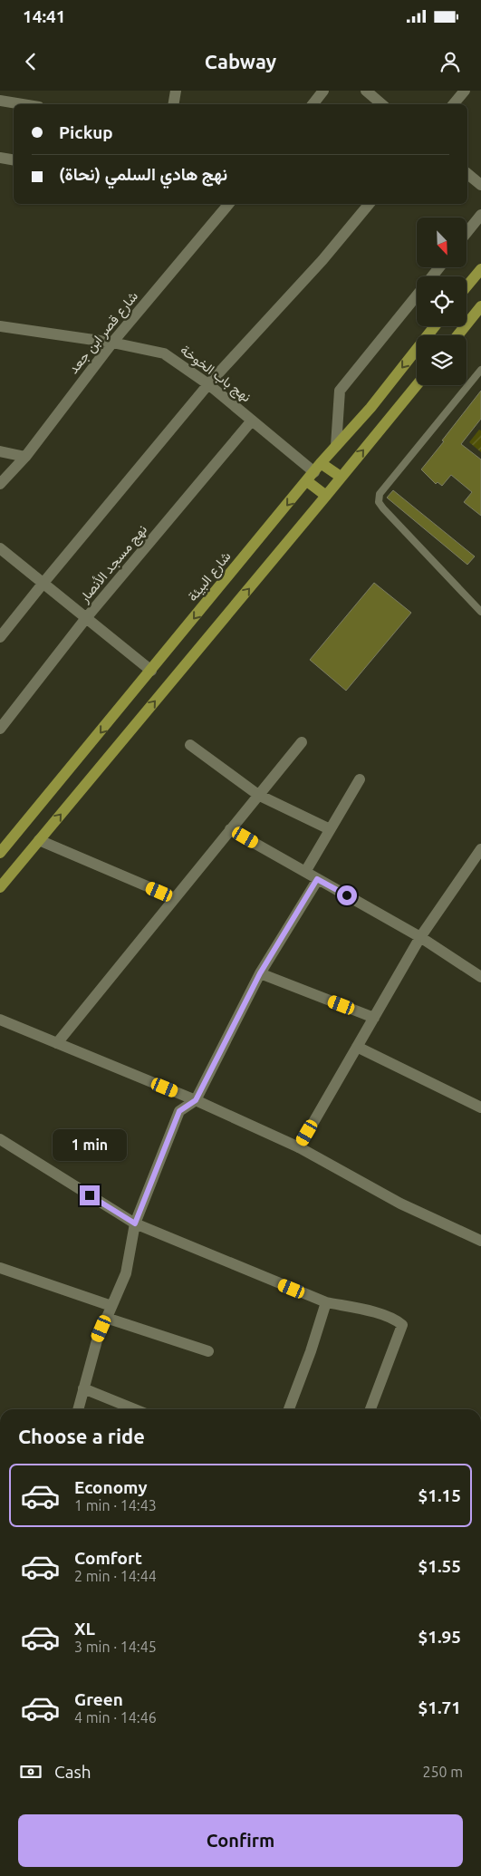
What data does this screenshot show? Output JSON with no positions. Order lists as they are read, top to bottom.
{
  "streets": {
    "main road": ["شارع البيئة"],
    "street": ["شارع قصر ابن جعد", "نهج باب الخوخة", "نهج مسجد الأنصار"]
  },
  "crossings": [
    ["شارع قصر ابن جعد", "نهج باب الخوخة"],
    ["نهج باب الخوخة", "نهج مسجد الأنصار"],
    ["نهج باب الخوخة", "شارع البيئة"]
  ],
  "north": "bottom right",
  "page": {
    "status": "14:41",
    "header": "Cabway",
    "banner": ["Pickup", "نهج هادي السلمي (نحاة)"],
    "bubble": "1 min",
    "heading": "Choose a ride",
    "list": [
      {
        "name": "Economy",
        "note": "1 min · 14:43",
        "value": "$1.15"
      },
      {
        "name": "Comfort",
        "note": "2 min · 14:44",
        "value": "$1.55"
      },
      {
        "name": "XL",
        "note": "3 min · 14:45",
        "value": "$1.95"
      },
      {
        "name": "Green",
        "note": "4 min · 14:46",
        "value": "$1.71"
      }
    ],
    "pay": ["Cash", "250 m"],
    "buttons": "Confirm"
  }
}
